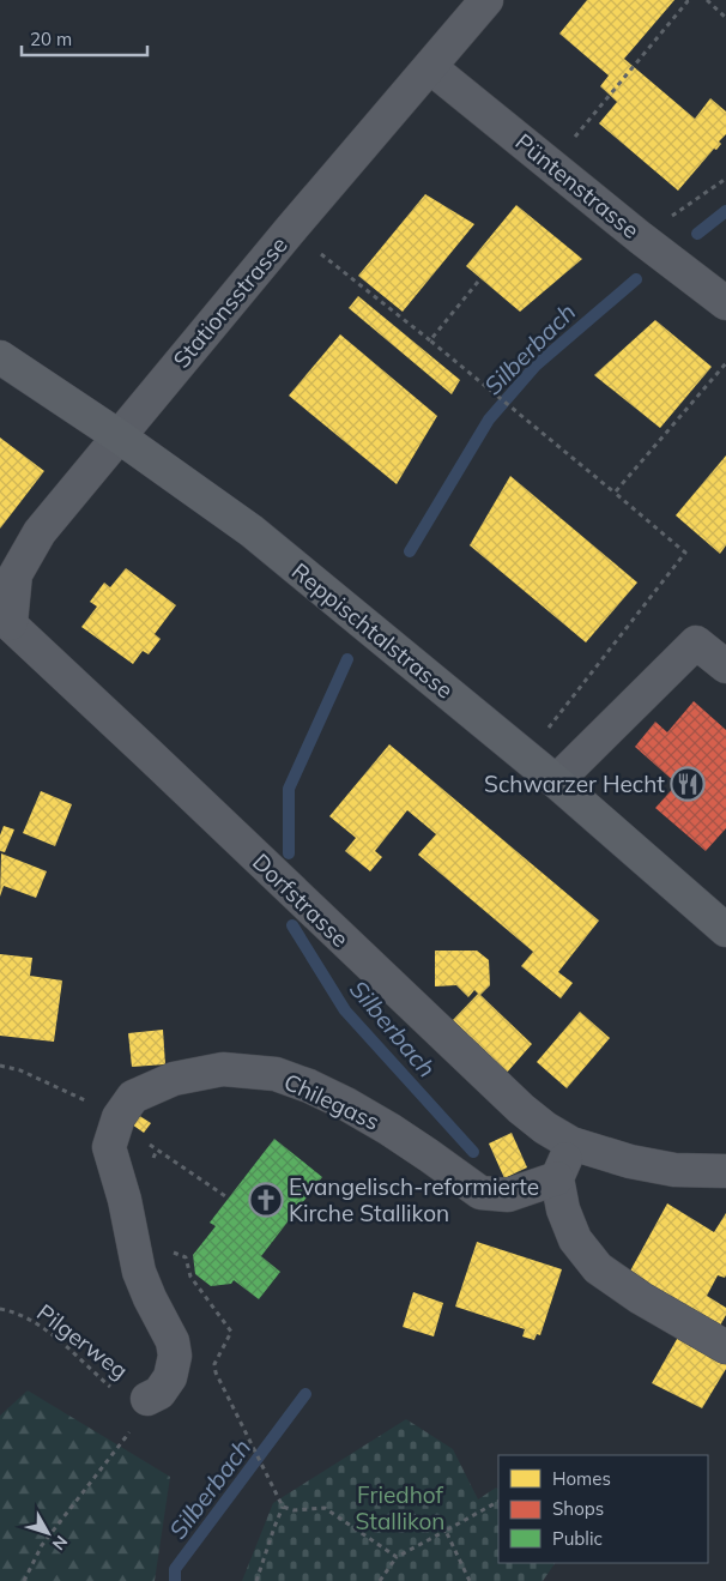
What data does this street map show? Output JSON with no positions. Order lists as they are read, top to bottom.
{
  "streets": {
    "main road": ["Reppischtalstrasse"],
    "street": [
      "Püntenstrasse",
      "Stationsstrasse",
      "Dorfstrasse",
      "Chilegass"
    ],
    "path": ["Pilgerweg"]
  },
  "crossings": [
    ["Püntenstrasse", "Stationsstrasse"],
    ["Stationsstrasse", "Reppischtalstrasse"],
    ["Stationsstrasse", "Dorfstrasse"],
    ["Chilegass", "Pilgerweg"]
  ],
  "water": ["Silberbach"],
  "parks": ["Friedhof Stallikon"],
  "places": {
    "restaurant": ["Schwarzer Hecht"],
    "church": ["Evangelisch-reformierte Kirche Stallikon"]
  },
  "legend": ["Homes", "Shops", "Public"],
  "scale_bar": "20 m",
  "north": "bottom right"
}
